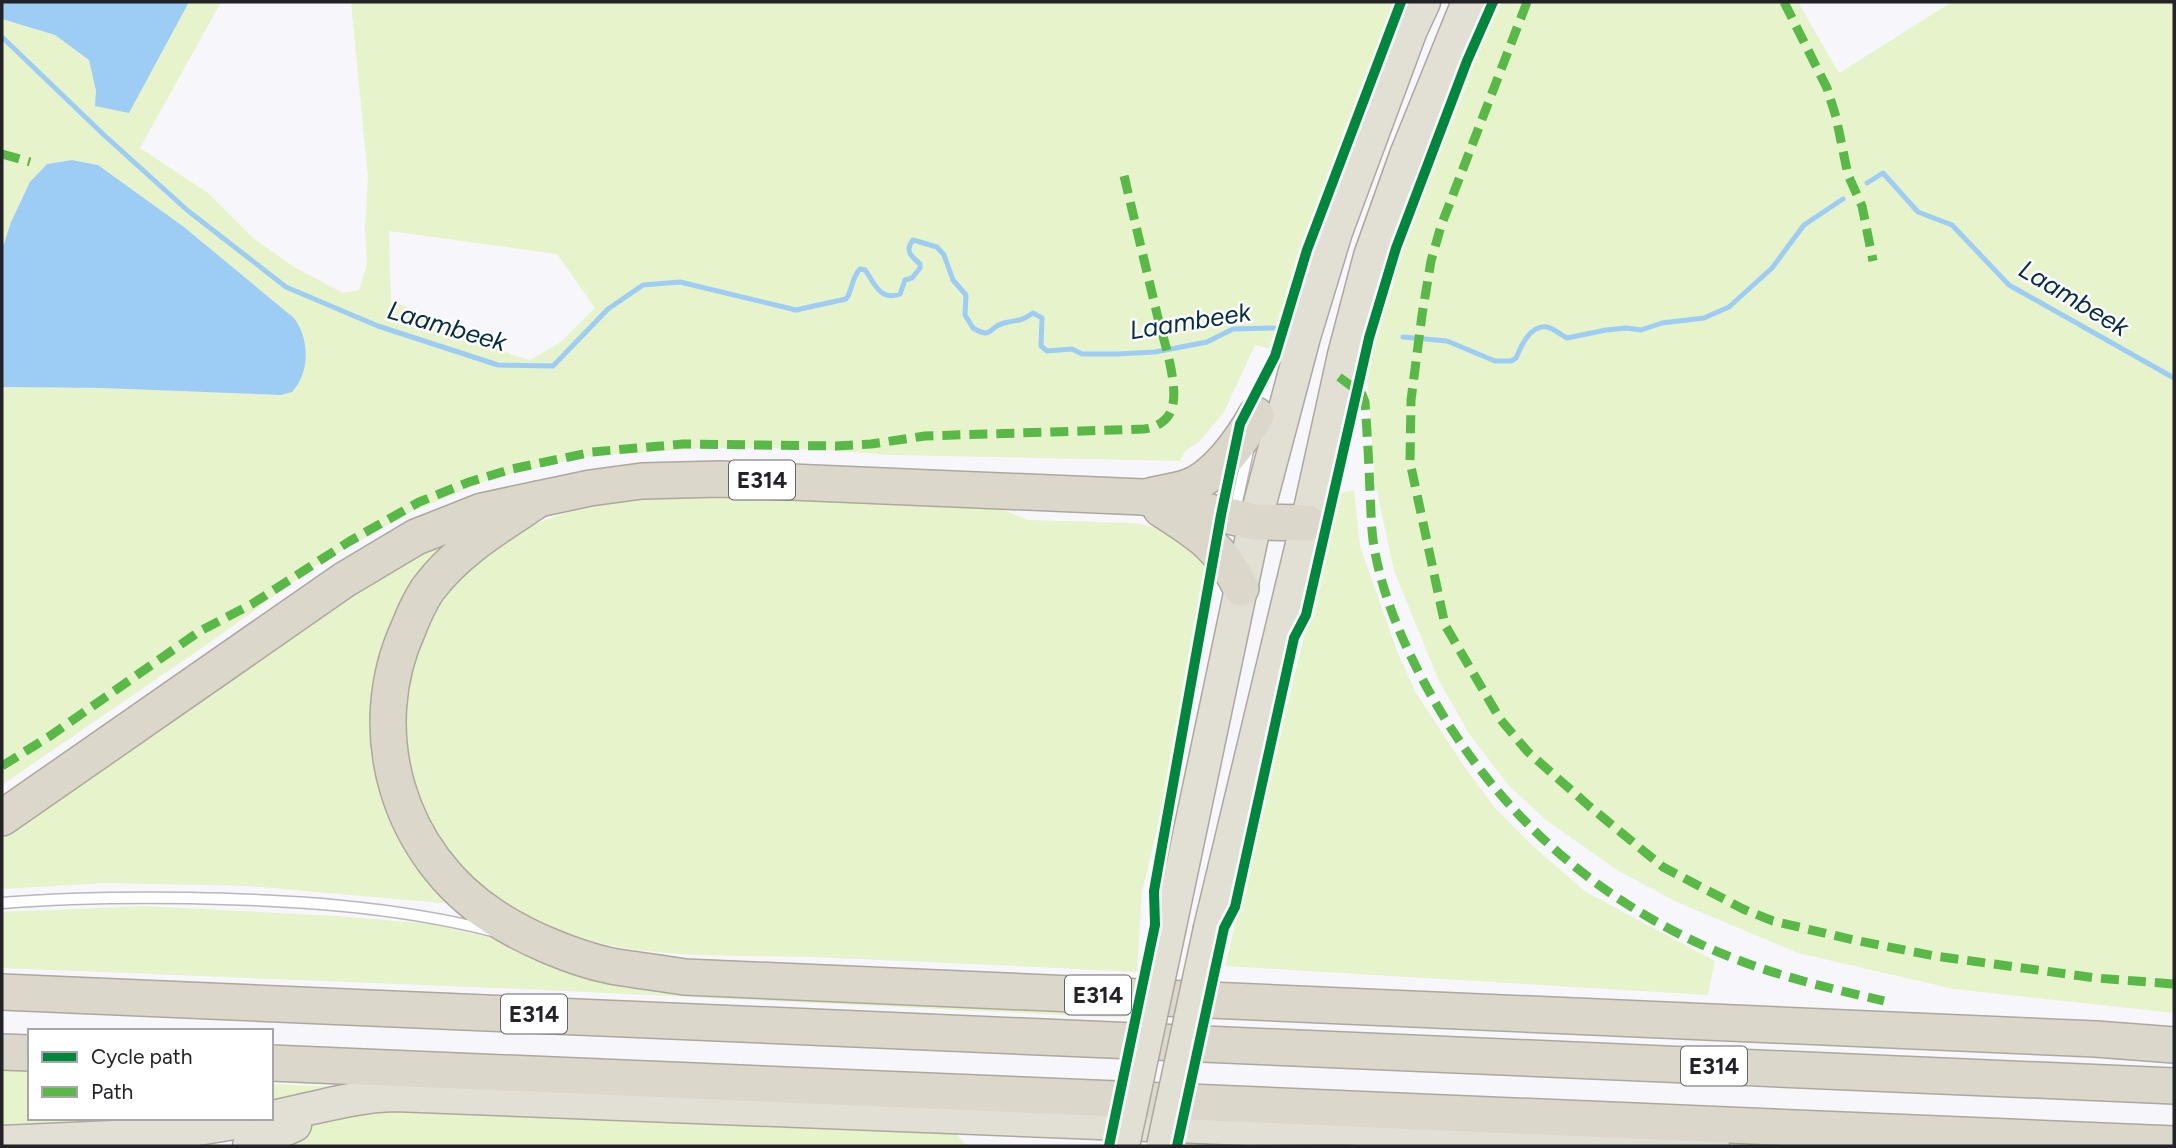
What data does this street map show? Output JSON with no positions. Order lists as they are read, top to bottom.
{
  "streets": {
    "highway": ["E314"]
  },
  "water": ["Laambeek"],
  "legend": ["Cycle path", "Path"]
}
